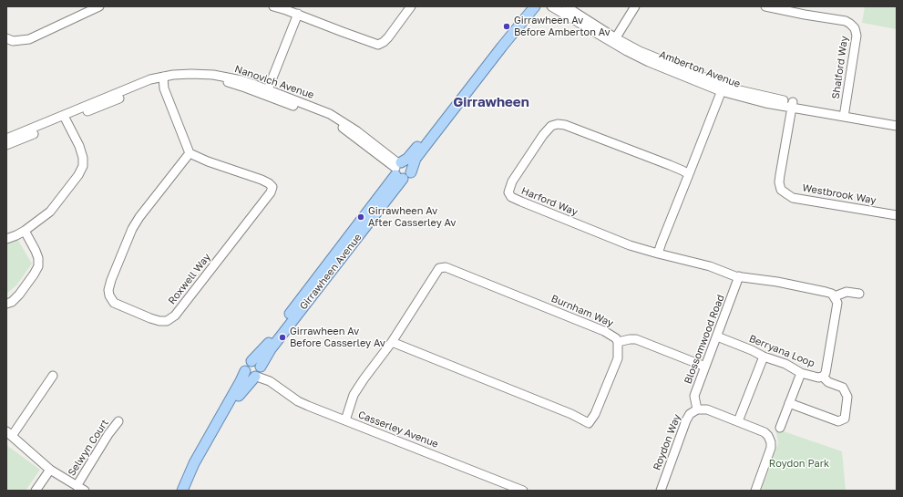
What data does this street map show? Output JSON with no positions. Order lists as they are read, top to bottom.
{
  "streets": {
    "main road": ["Girrawheen Avenue"],
    "street": [
      "Shalford Way",
      "Amberton Avenue",
      "Nanovich Avenue",
      "Westbrook Way",
      "Harford Way",
      "Roxwell Way",
      "Burnham Way",
      "Blossomwood Road",
      "Berryana Loop",
      "Casserley Avenue",
      "Roydon Way",
      "Selwyn Court"
    ]
  },
  "crossings": [
    ["Shalford Way", "Amberton Avenue"],
    ["Amberton Avenue", "Westbrook Way"],
    ["Nanovich Avenue", "Girrawheen Avenue"],
    ["Girrawheen Avenue", "Casserley Avenue"],
    ["Burnham Way", "Casserley Avenue"],
    ["Blossomwood Road", "Berryana Loop"],
    ["Blossomwood Road", "Roydon Way"]
  ],
  "districts": ["Girrawheen"],
  "parks": ["Roydon Park"],
  "places": ["Girrawheen Av Before Amberton Av", "Girrawheen Av After Casserley Av", "Girrawheen Av Before Casserley Av"]
}
